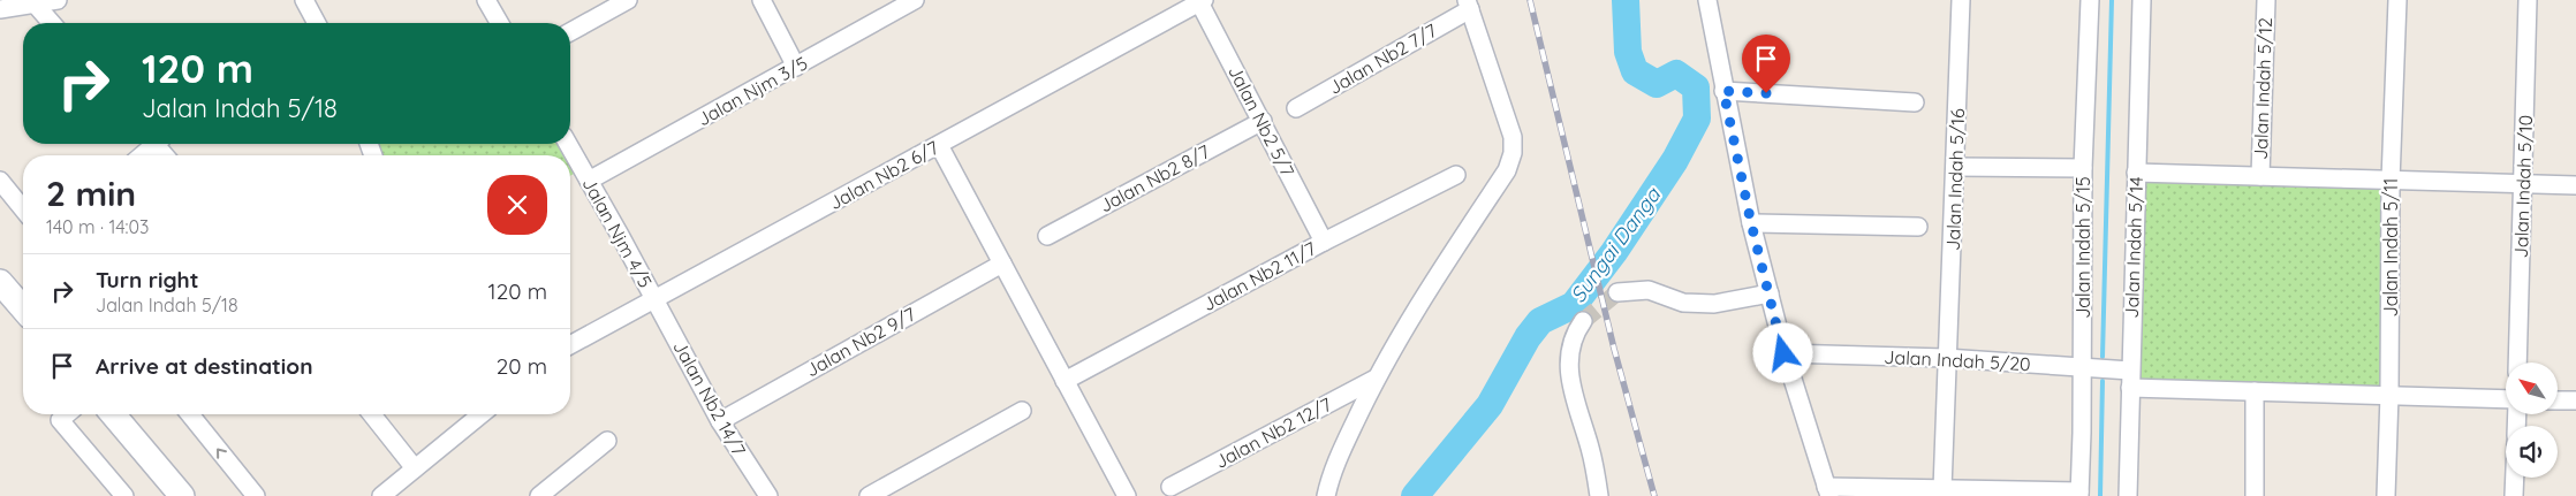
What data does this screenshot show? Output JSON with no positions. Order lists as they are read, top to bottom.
{
  "streets": {
    "street": [
      "Jalan Nb2 7/7",
      "Jalan Indah 5/12",
      "Jalan Njm 3/5",
      "Jalan Nb2 5/7",
      "Jalan Nb2 6/7",
      "Jalan Nb2 8/7",
      "Jalan Indah 5/16",
      "Jalan Indah 5/10",
      "Jalan Njm 4/5",
      "Jalan Indah 5/15",
      "Jalan Indah 5/14",
      "Jalan Indah 5/11",
      "Jalan Nb2 11/7",
      "Jalan Nb2 9/7",
      "Jalan Indah 5/20",
      "Jalan Nb2 14/7",
      "Jalan Nb2 12/7"
    ]
  },
  "crossings": [
    ["Jalan Njm 3/5", "Jalan Njm 4/5"],
    ["Jalan Nb2 5/7", "Jalan Nb2 6/7"],
    ["Jalan Nb2 5/7", "Jalan Nb2 8/7"],
    ["Jalan Nb2 5/7", "Jalan Nb2 11/7"],
    ["Jalan Nb2 6/7", "Jalan Njm 4/5"],
    ["Jalan Nb2 6/7", "Jalan Nb2 14/7"],
    ["Jalan Indah 5/16", "Jalan Indah 5/20"],
    ["Jalan Njm 4/5", "Jalan Nb2 14/7"],
    ["Jalan Indah 5/15", "Jalan Indah 5/20"],
    ["Jalan Indah 5/14", "Jalan Indah 5/20"],
    ["Jalan Indah 5/11", "Jalan Indah 5/20"],
    ["Jalan Nb2 9/7", "Jalan Nb2 14/7"]
  ],
  "water": ["Sungai Danga"],
  "north": "top left",
  "page": {
    "turn": ["120 m", "Jalan Indah 5/18"],
    "heading": ["2 min", "140 m · 14:03"],
    "list": [
      {
        "name": "Turn right",
        "note": "Jalan Indah 5/18",
        "value": "120 m"
      },
      {
        "name": "Arrive at destination",
        "value": "20 m"
      }
    ]
  }
}
